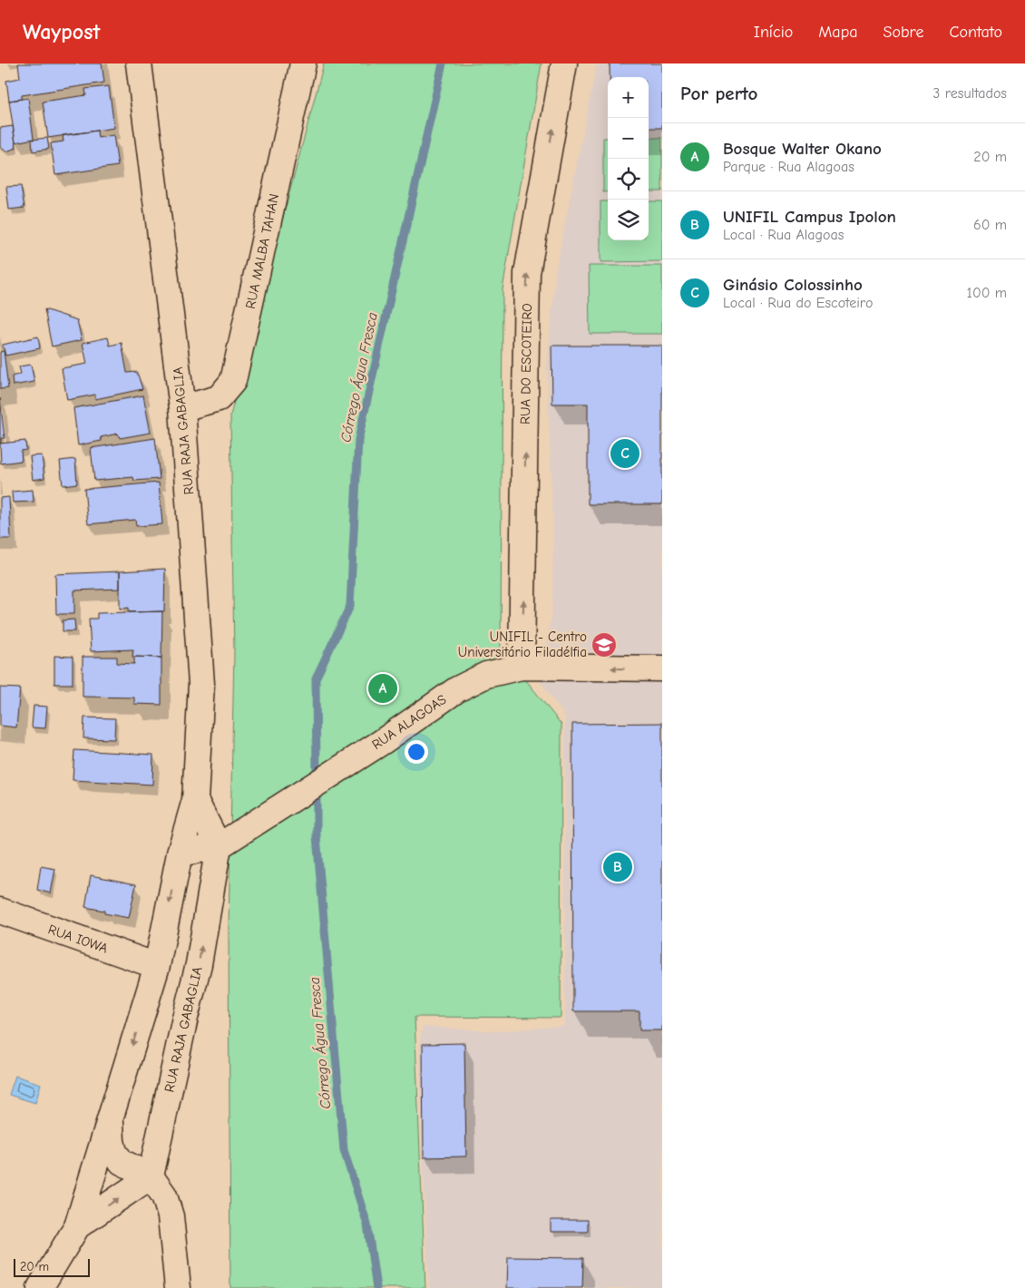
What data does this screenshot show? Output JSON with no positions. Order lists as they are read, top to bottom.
{
  "streets": {
    "street": [
      "RUA MALBA TAHAN",
      "RUA DO ESCOTEIRO",
      "RUA RAJA GABAGLIA",
      "RUA ALAGOAS",
      "RUA IOWA"
    ]
  },
  "crossings": [
    ["RUA MALBA TAHAN", "RUA RAJA GABAGLIA"],
    ["RUA DO ESCOTEIRO", "RUA ALAGOAS"],
    ["RUA RAJA GABAGLIA", "RUA ALAGOAS"],
    ["RUA RAJA GABAGLIA", "RUA IOWA"]
  ],
  "one_way": ["RUA DO ESCOTEIRO"],
  "water": ["Córrego Água Fresca"],
  "places": {
    "school or university": ["UNIFIL - Centro Universitário Filadélfia"]
  },
  "scale_bar": "20 m",
  "page": {
    "header": "Waypost",
    "nav": [
      "Início",
      "Mapa",
      "Sobre",
      "Contato"
    ],
    "heading": ["Por perto", "3 resultados"],
    "map_buttons": ["+", "−"],
    "list": [
      {
        "mark": "A",
        "name": "Bosque Walter Okano",
        "note": "Parque · Rua Alagoas",
        "value": "20 m"
      },
      {
        "mark": "B",
        "name": "UNIFIL Campus Ipolon",
        "note": "Local · Rua Alagoas",
        "value": "60 m"
      },
      {
        "mark": "C",
        "name": "Ginásio Colossinho",
        "note": "Local · Rua do Escoteiro",
        "value": "100 m"
      }
    ],
    "pins": ["C", "A", "B"],
    "scale": "20 m"
  }
}
